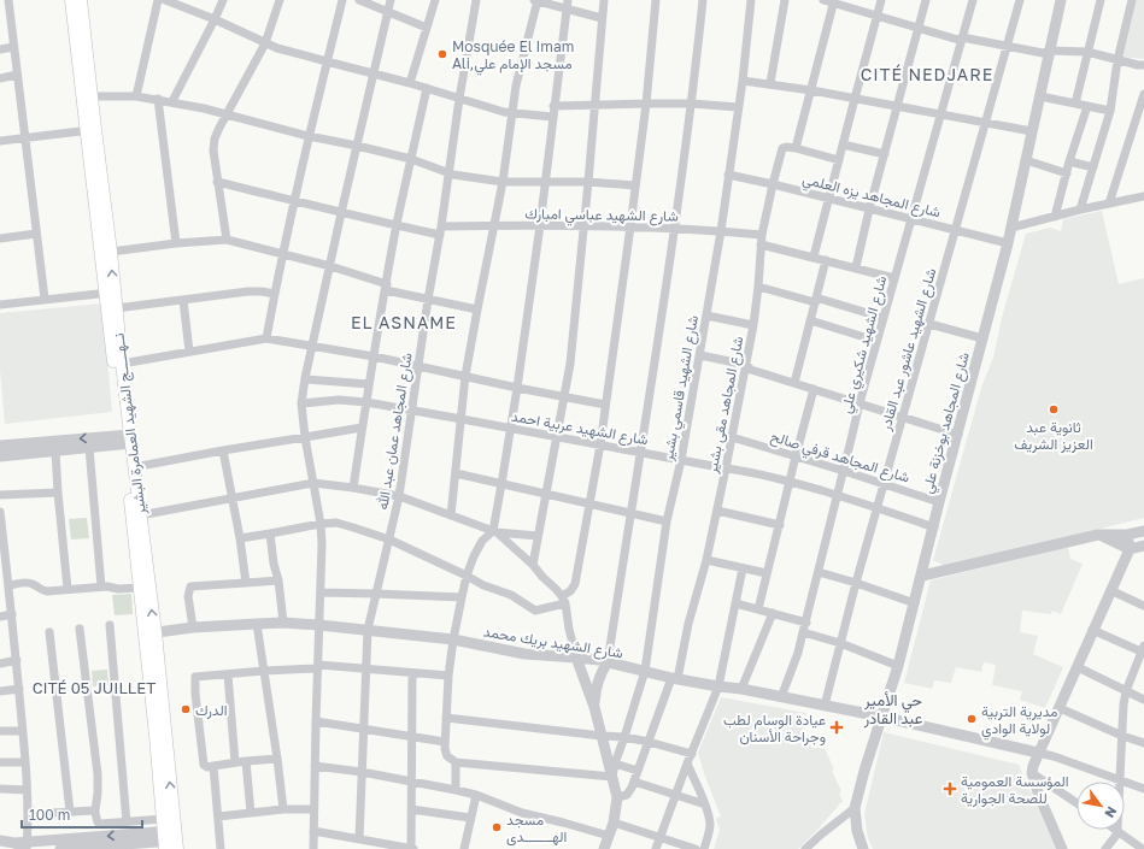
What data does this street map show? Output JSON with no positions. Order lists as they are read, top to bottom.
{
  "streets": {
    "main road": ["نــهـــــج الشهيد العمامرة البشير"],
    "street": [
      "شارع المجاهد يزه العلمي",
      "شارع الشهيد عباسي امبارك",
      "شارع الشهيد شكيري علي",
      "شارع الشهيد عاشور عبد القادر",
      "شارع الشهيد قاسمي بشير",
      "شارع المجاهد مقى بشير",
      "شارع المجاهد بوخزنة علي",
      "شارع الشهيد عربية احمد",
      "شارع المجاهد عمان عبد الله",
      "شارع المجاهد قرفي صالح",
      "شارع الشهيد بريك محمد"
    ]
  },
  "crossings": [
    ["شارع المجاهد يزه العلمي", "شارع الشهيد شكيري علي"],
    ["شارع المجاهد يزه العلمي", "شارع الشهيد عاشور عبد القادر"],
    ["شارع المجاهد يزه العلمي", "شارع الشهيد قاسمي بشير"],
    ["شارع المجاهد يزه العلمي", "شارع المجاهد مقى بشير"],
    ["شارع المجاهد يزه العلمي", "شارع المجاهد بوخزنة علي"],
    ["شارع الشهيد عباسي امبارك", "شارع الشهيد شكيري علي"],
    ["شارع الشهيد عباسي امبارك", "شارع الشهيد قاسمي بشير"],
    ["شارع الشهيد عباسي امبارك", "شارع المجاهد مقى بشير"],
    ["شارع الشهيد عباسي امبارك", "شارع المجاهد عمان عبد الله"],
    ["شارع الشهيد شكيري علي", "شارع الشهيد عربية احمد"],
    ["شارع الشهيد شكيري علي", "شارع المجاهد قرفي صالح"],
    ["شارع الشهيد شكيري علي", "شارع الشهيد بريك محمد"],
    ["شارع الشهيد عاشور عبد القادر", "شارع الشهيد عربية احمد"],
    ["شارع الشهيد عاشور عبد القادر", "شارع المجاهد قرفي صالح"],
    ["شارع الشهيد عاشور عبد القادر", "شارع الشهيد بريك محمد"],
    ["شارع الشهيد قاسمي بشير", "شارع الشهيد عربية احمد"],
    ["شارع الشهيد قاسمي بشير", "شارع الشهيد بريك محمد"],
    ["شارع المجاهد مقى بشير", "شارع الشهيد عربية احمد"],
    ["شارع المجاهد مقى بشير", "شارع المجاهد قرفي صالح"],
    ["شارع المجاهد مقى بشير", "شارع الشهيد بريك محمد"],
    ["شارع المجاهد بوخزنة علي", "شارع الشهيد عربية احمد"],
    ["شارع المجاهد بوخزنة علي", "شارع المجاهد قرفي صالح"],
    ["شارع المجاهد بوخزنة علي", "شارع الشهيد بريك محمد"],
    ["نــهـــــج الشهيد العمامرة البشير", "شارع الشهيد بريك محمد"],
    ["شارع الشهيد عربية احمد", "شارع المجاهد عمان عبد الله"],
    ["شارع المجاهد عمان عبد الله", "شارع الشهيد بريك محمد"]
  ],
  "districts": [
    "CITÉ NEDJARE",
    "EL ASNAME",
    "CITÉ 05 JUILLET",
    "حي الأمير عبد القادر"
  ],
  "places": {
    "other": [
      "Mosquée El Imam Ali,مسجد الإمام علي",
      "ثانوية عبد العزيز الشريف",
      "الدرك",
      "مديرية التربية لولاية الوادي",
      "مسجد الهـــــــدى"
    ],
    "health": ["عيادة الوسام لطب وجراحة الأسنان", "المؤسسة العمومية للصحة الجوارية"]
  },
  "scale_bar": "100 m",
  "north": "bottom right"
}
